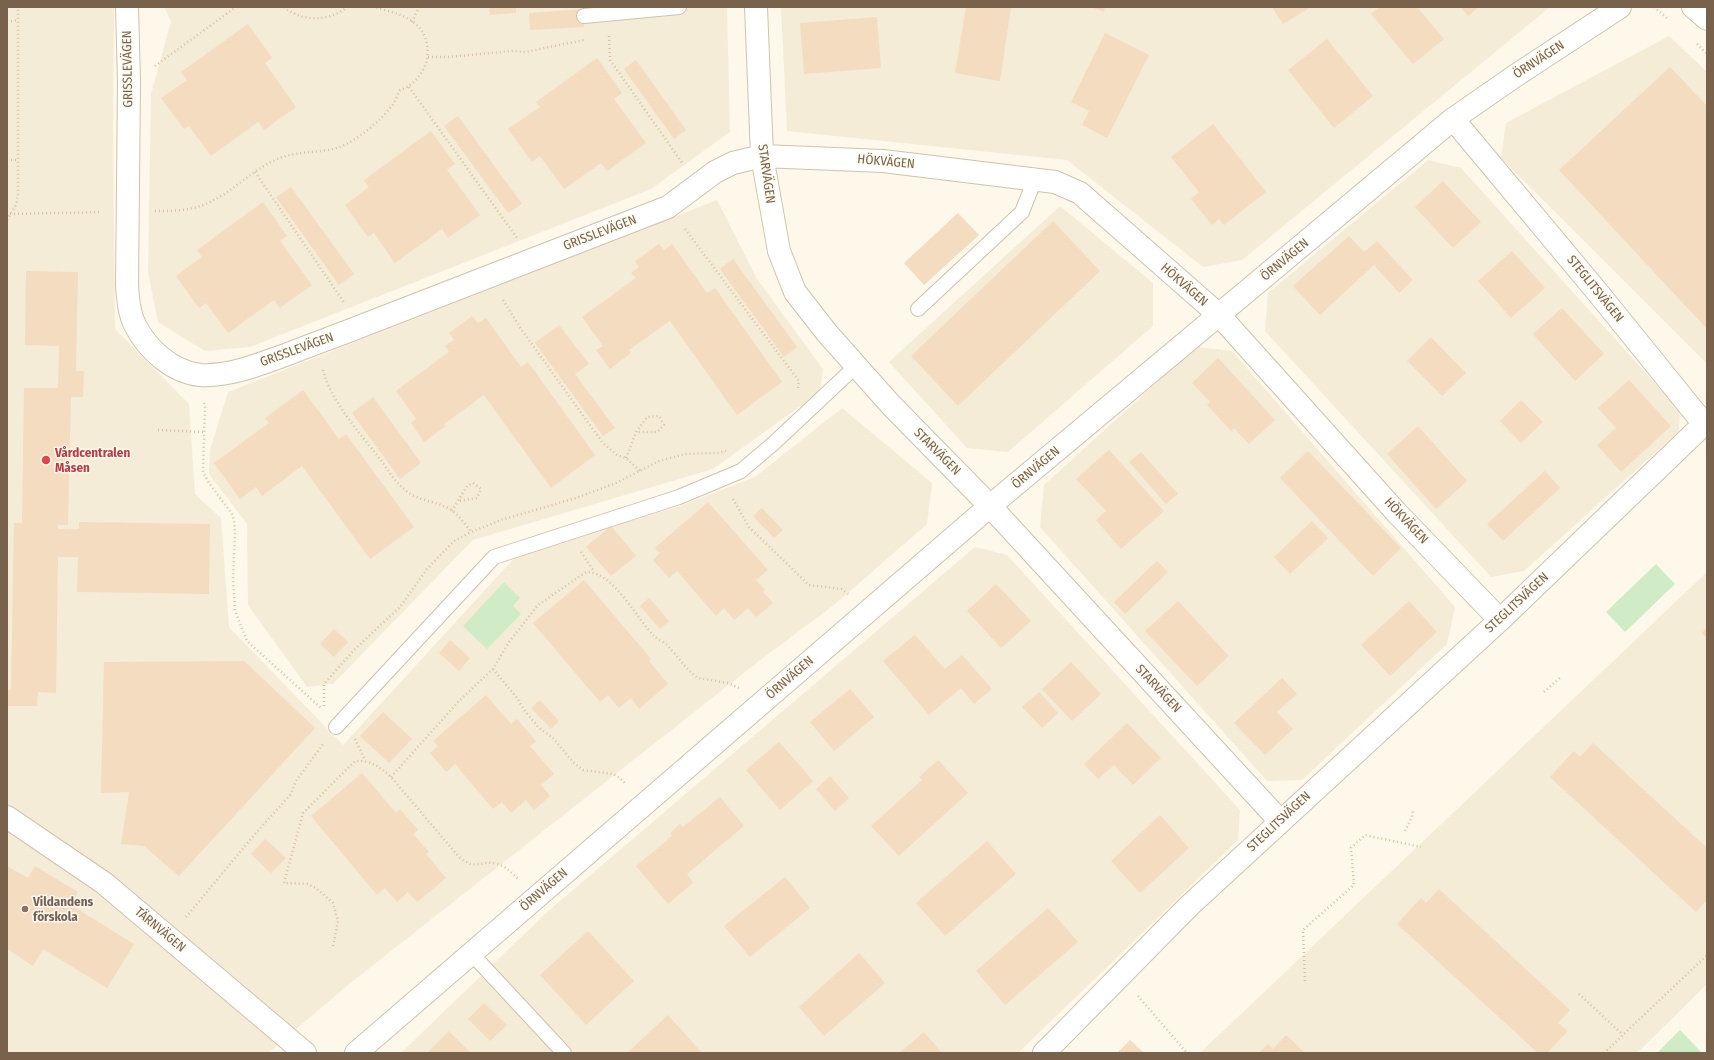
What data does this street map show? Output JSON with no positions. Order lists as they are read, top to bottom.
{
  "streets": {
    "street": [
      "ÖRNVÄGEN",
      "GRISSLEVÄGEN",
      "HÖKVÄGEN",
      "STARVÄGEN",
      "STEGLITSVÄGEN",
      "TÄRNVÄGEN"
    ]
  },
  "crossings": [
    ["ÖRNVÄGEN", "HÖKVÄGEN"],
    ["ÖRNVÄGEN", "STARVÄGEN"],
    ["ÖRNVÄGEN", "STEGLITSVÄGEN"],
    ["GRISSLEVÄGEN", "HÖKVÄGEN"],
    ["GRISSLEVÄGEN", "STARVÄGEN"],
    ["HÖKVÄGEN", "STARVÄGEN"],
    ["HÖKVÄGEN", "STEGLITSVÄGEN"],
    ["STARVÄGEN", "STEGLITSVÄGEN"]
  ],
  "places": ["Vårdcentralen Måsen", "Vildandens förskola"]
}
